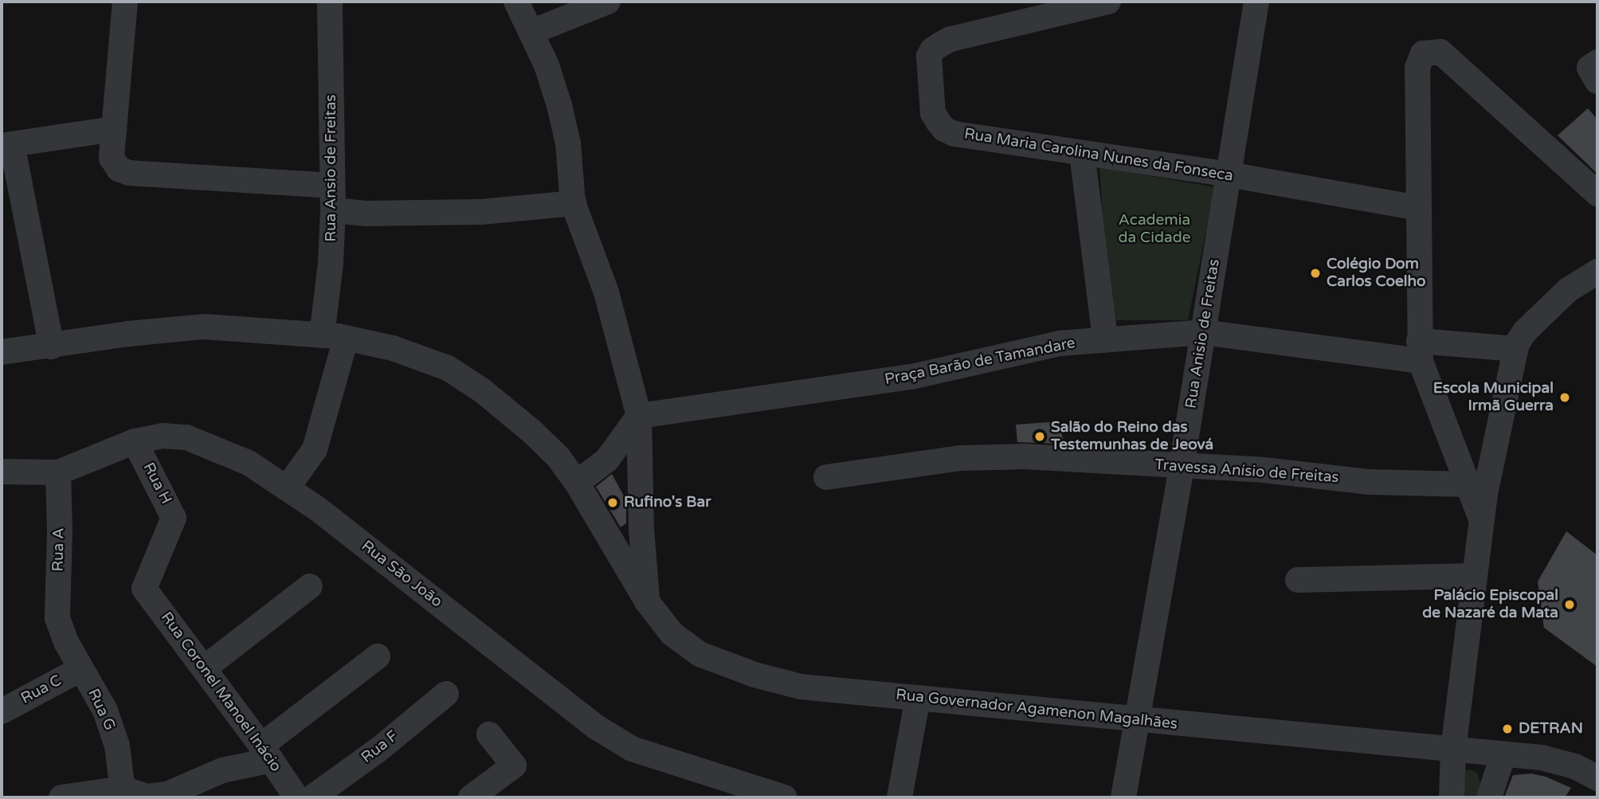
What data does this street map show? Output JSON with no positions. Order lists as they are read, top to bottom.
{
  "streets": {
    "street": [
      "Rua Maria Carolina Nunes da Fonseca",
      "Rua Ansio de Freitas",
      "Rua Anisio de Freitas",
      "Praça Barão de Tamandare",
      "Travessa Anísio de Freitas",
      "Rua H",
      "Rua A",
      "Rua São João",
      "Rua C",
      "Rua Coronel Manoel Inácio",
      "Rua G",
      "Rua Governador Agamenon Magalhães",
      "Rua F"
    ]
  },
  "crossings": [
    ["Rua Maria Carolina Nunes da Fonseca", "Rua Anisio de Freitas"],
    ["Rua Ansio de Freitas", "Rua Governador Agamenon Magalhães"],
    ["Rua Anisio de Freitas", "Praça Barão de Tamandare"],
    ["Rua Anisio de Freitas", "Travessa Anísio de Freitas"],
    ["Rua Anisio de Freitas", "Rua Governador Agamenon Magalhães"],
    ["Rua H", "Rua São João"],
    ["Rua H", "Rua Coronel Manoel Inácio"],
    ["Rua A", "Rua São João"],
    ["Rua A", "Rua G"],
    ["Rua C", "Rua G"]
  ],
  "parks": ["Academia da Cidade"],
  "places": [
    "Colégio Dom Carlos Coelho",
    "Escola Municipal Irmã Guerra",
    "Salão do Reino das Testemunhas de Jeová",
    "Rufino's Bar",
    "Palácio Episcopal de Nazaré da Mata",
    "DETRAN"
  ]
}
